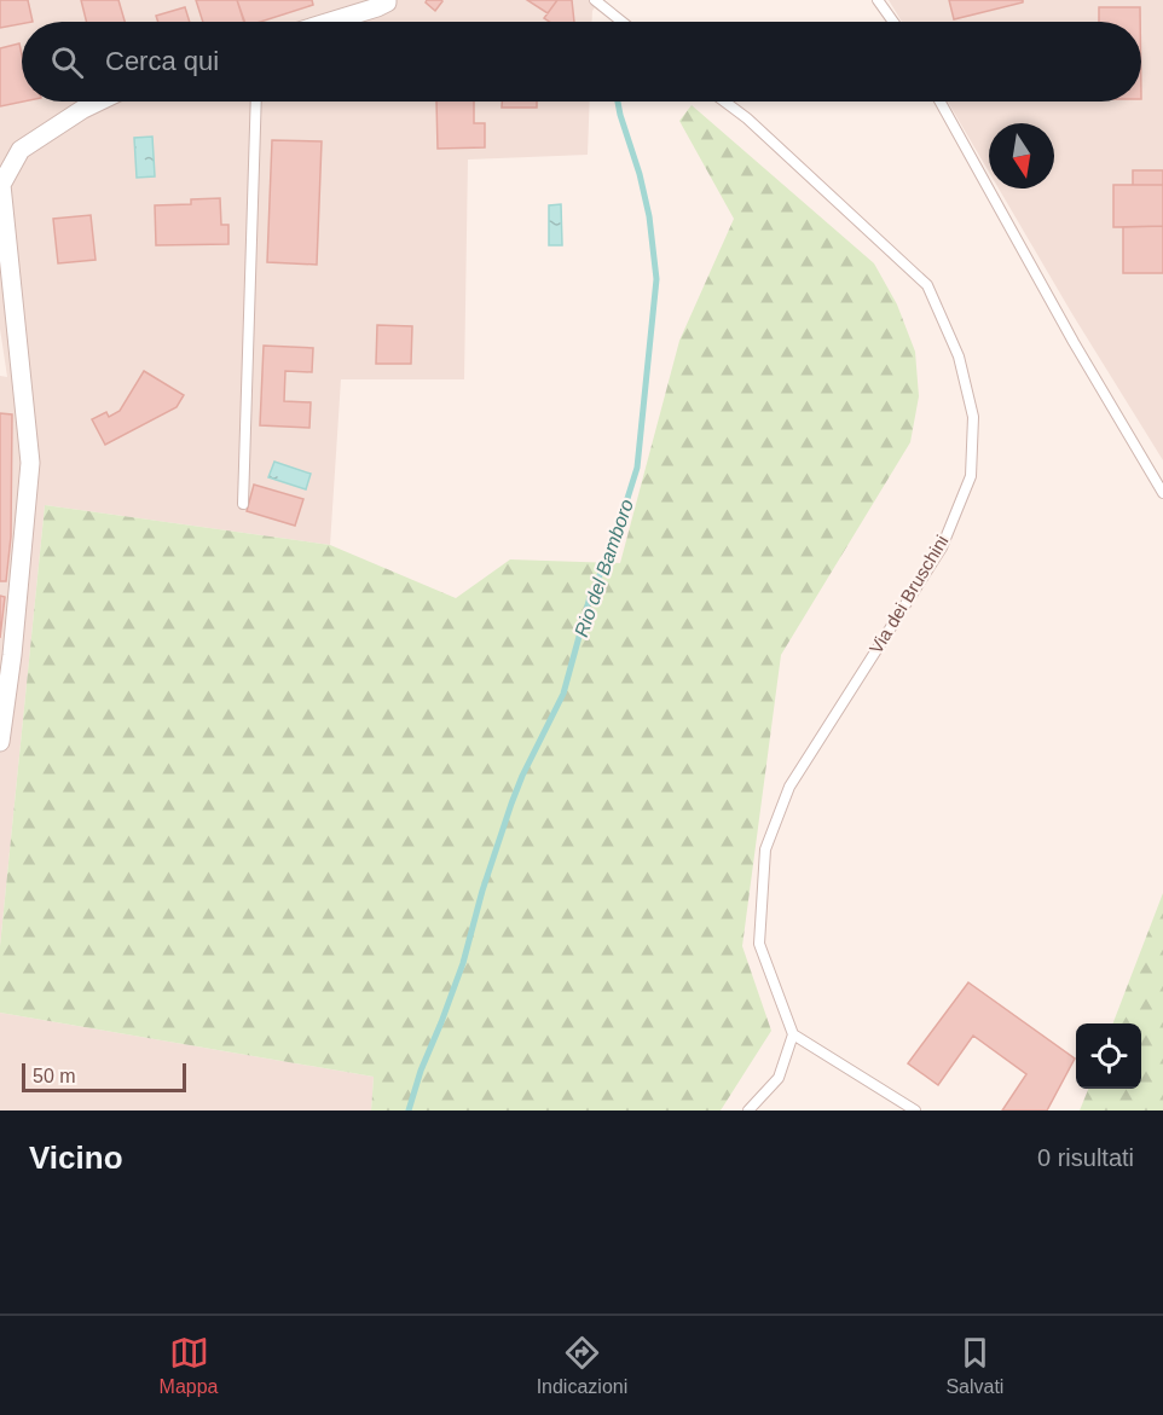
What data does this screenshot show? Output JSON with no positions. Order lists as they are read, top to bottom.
{
  "streets": {
    "lane": ["Via dei Bruschini"]
  },
  "water": ["Rio del Bamboro"],
  "scale_bar": "50 m",
  "north": "bottom",
  "page": {
    "search": "Cerca qui",
    "scale": "50 m",
    "heading": ["Vicino", "0 risultati"],
    "nav": ["Mappa", "Indicazioni", "Salvati"]
  }
}
